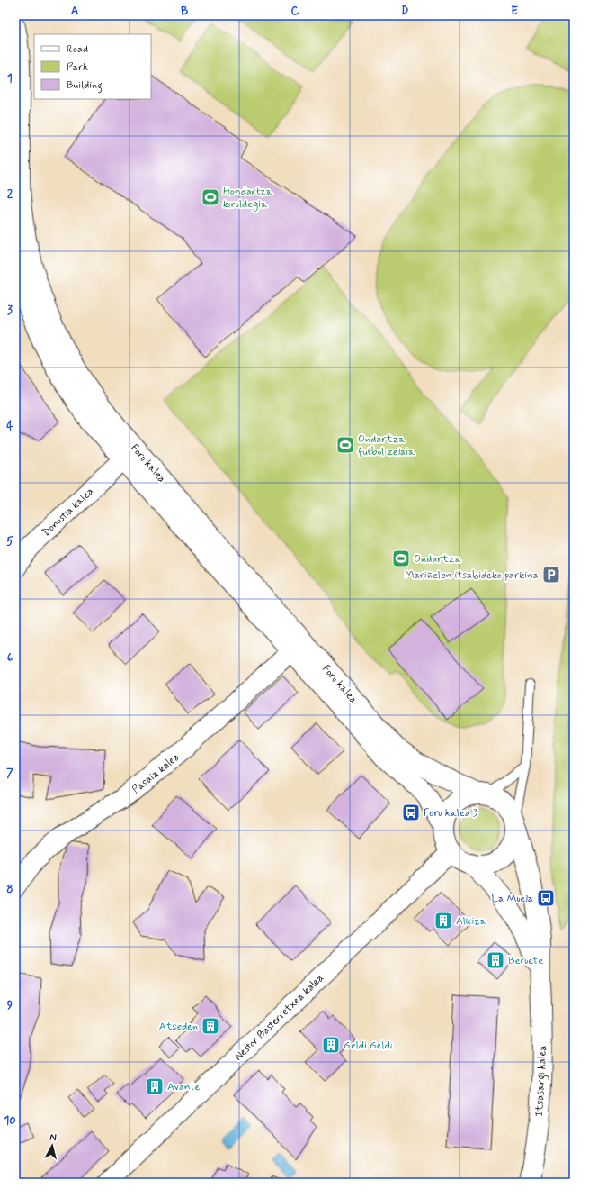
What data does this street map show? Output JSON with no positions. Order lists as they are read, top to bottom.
{
  "streets": {
    "street": [
      "Foru kalea",
      "Donostia kalea",
      "Pasaia kalea",
      "Nestor Basterretxea kalea",
      "Itsasargi kalea"
    ]
  },
  "crossings": [
    ["Foru kalea", "Donostia kalea"],
    ["Foru kalea", "Pasaia kalea"],
    ["Foru kalea", "Nestor Basterretxea kalea"],
    ["Foru kalea", "Itsasargi kalea"],
    ["Nestor Basterretxea kalea", "Itsasargi kalea"]
  ],
  "places": {
    "sports": ["Hondartza kiroldegia", "Ondartza futbol zelaia", "Ondartza"],
    "parking": ["Mariñelen itsabideko parkina"],
    "bus stop": ["Foru kalea 3", "La Muela"],
    "building": [
      "Alkiza",
      "Beruete",
      "Atseden",
      "Geldi Geldi",
      "Avante"
    ]
  },
  "legend": ["Road", "Park", "Building"],
  "north": "top",
  "grid": {
    "columns": [
      "A",
      "B",
      "C",
      "D",
      "E"
    ],
    "rows": [
      "1",
      "2",
      "3",
      "4",
      "5",
      "6",
      "7",
      "8",
      "9",
      "10"
    ]
  }
}
